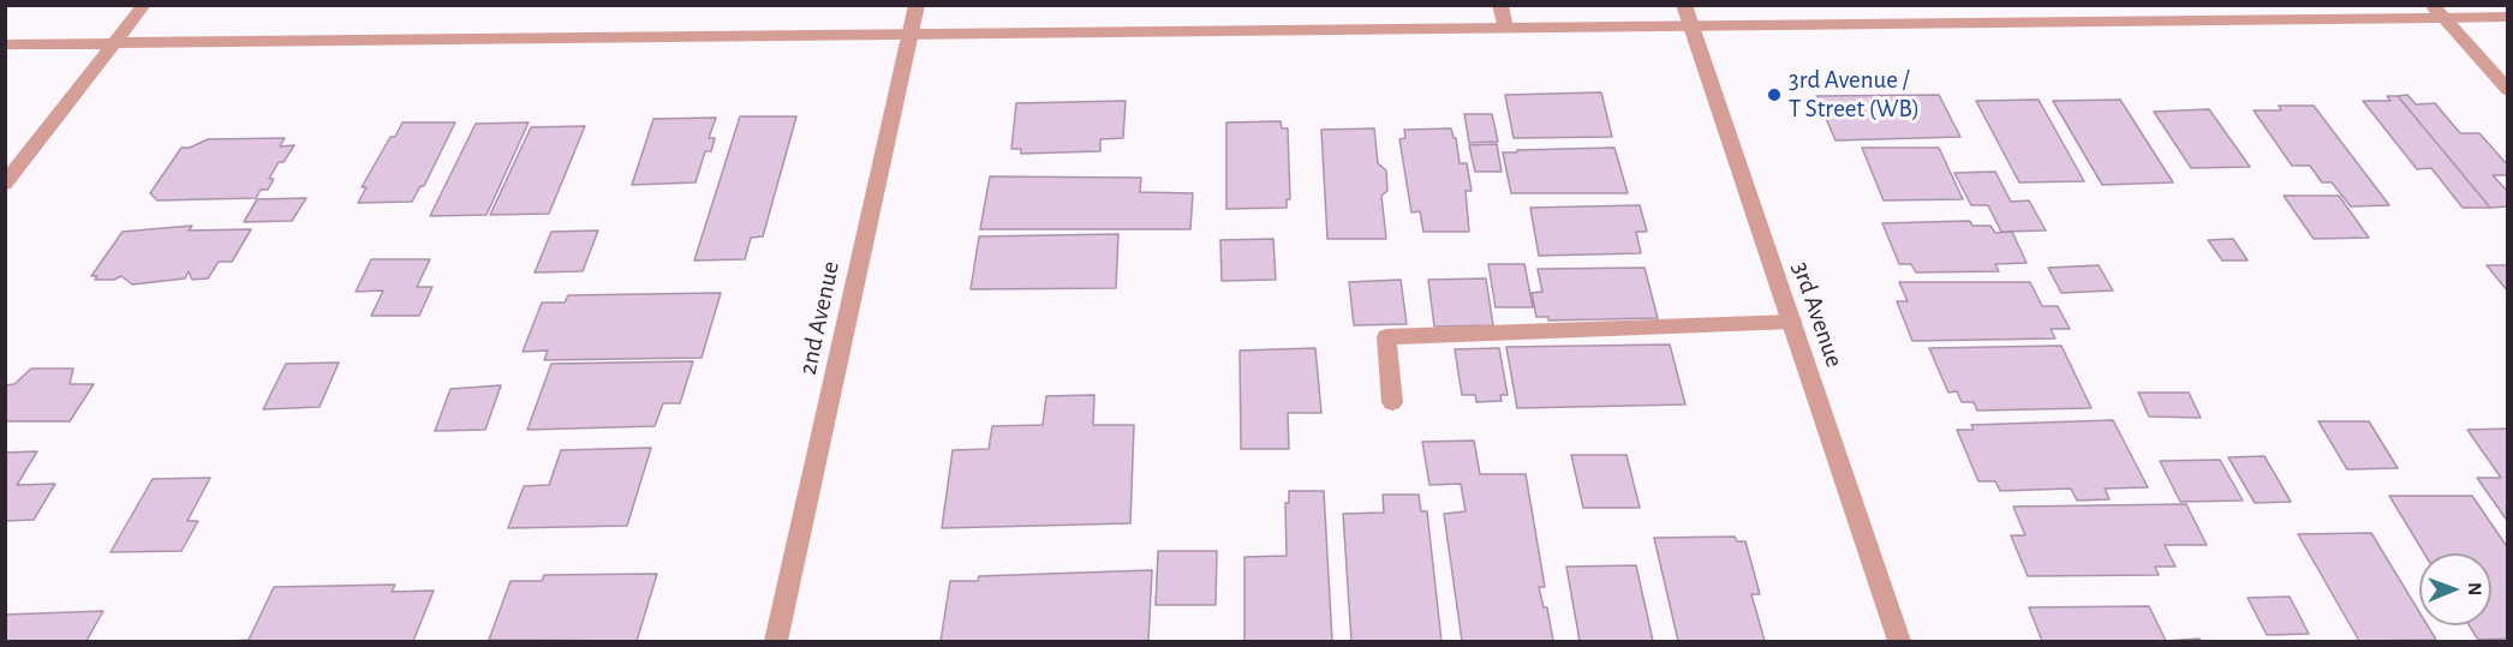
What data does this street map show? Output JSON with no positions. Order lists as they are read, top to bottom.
{
  "streets": {
    "street": ["3rd Avenue", "2nd Avenue"]
  },
  "places": ["3rd Avenue / T Street (WB)"],
  "north": "right"
}
